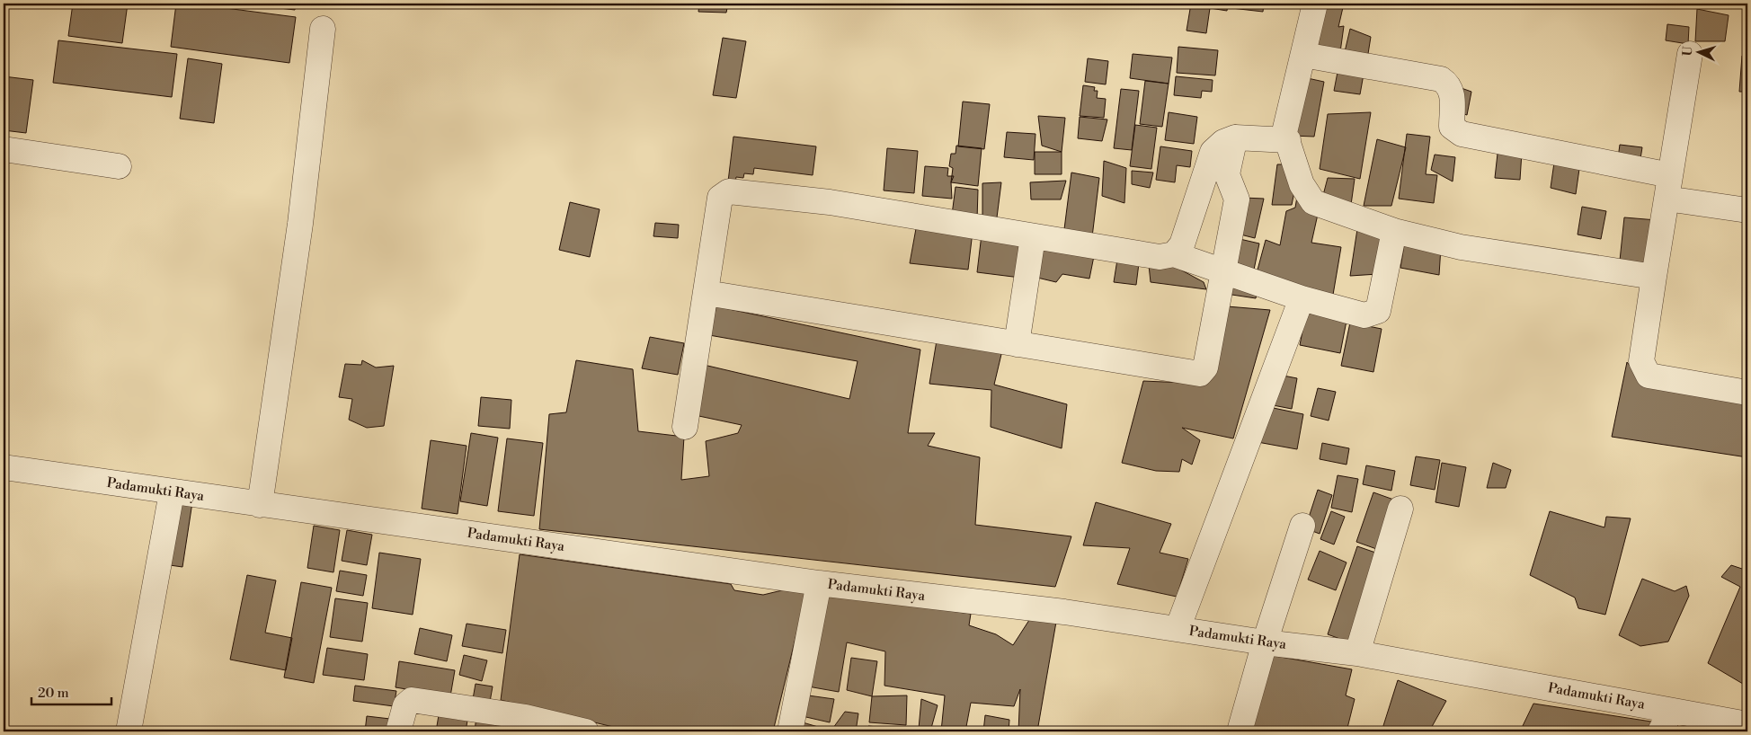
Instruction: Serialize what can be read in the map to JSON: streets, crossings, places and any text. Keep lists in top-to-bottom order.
{
  "streets": {
    "street": ["Padamukti Raya"]
  },
  "scale_bar": "20 m",
  "north": "left"
}
